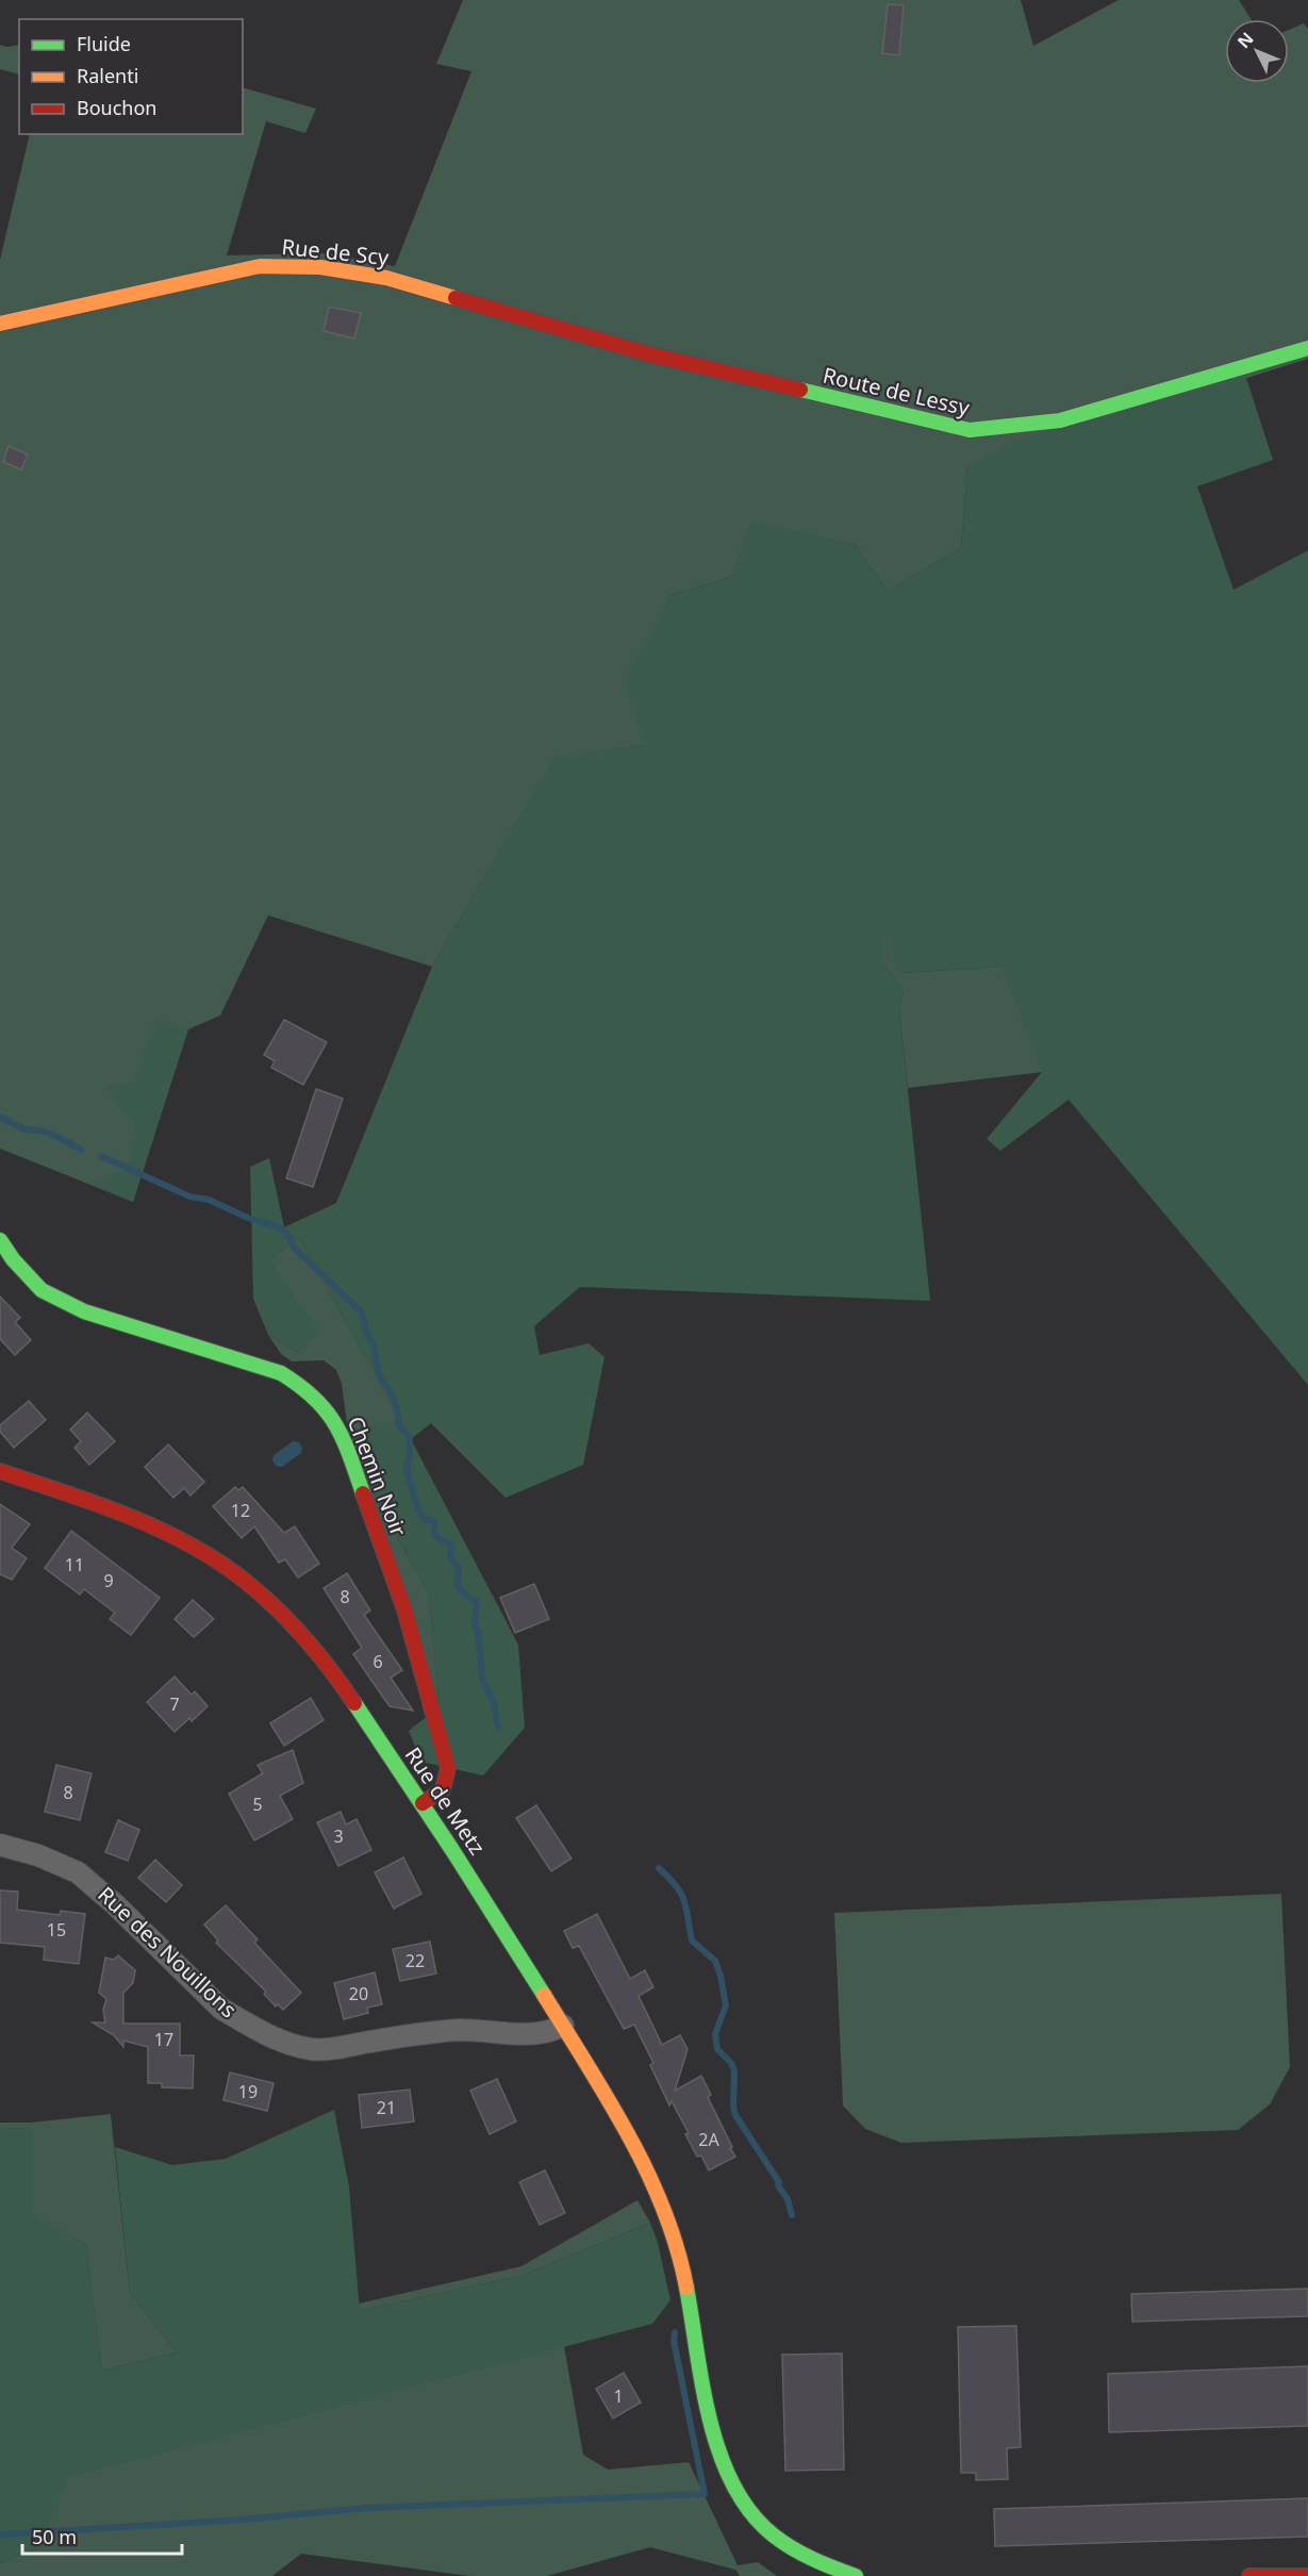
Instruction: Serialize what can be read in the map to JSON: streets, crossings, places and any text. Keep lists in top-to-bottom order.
{
  "streets": {
    "street": [
      "Rue de Scy",
      "Route de Lessy",
      "Chemin Noir",
      "Rue de Metz",
      "Rue des Nouillons"
    ]
  },
  "crossings": [
    ["Rue de Scy", "Route de Lessy"],
    ["Chemin Noir", "Rue de Metz"],
    ["Rue de Metz", "Rue des Nouillons"]
  ],
  "house_numbers": [
    "12",
    "11",
    "9",
    "8",
    "6",
    "7",
    "8",
    "5",
    "3",
    "15",
    "22",
    "20",
    "17",
    "19",
    "21",
    "2A",
    "1"
  ],
  "legend": ["Fluide", "Ralenti", "Bouchon"],
  "scale_bar": "50 m",
  "north": "top left"
}
